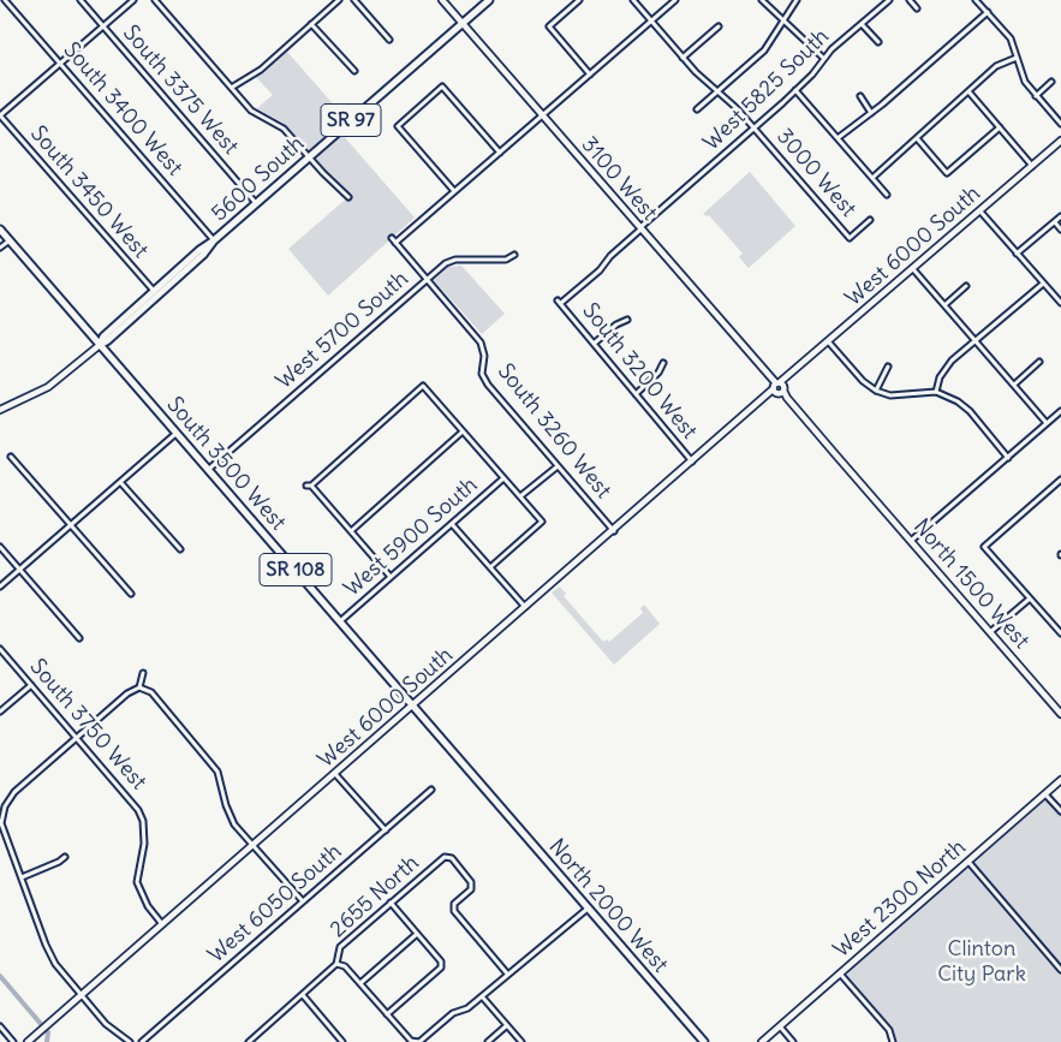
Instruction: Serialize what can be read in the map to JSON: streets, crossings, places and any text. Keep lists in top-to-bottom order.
{
  "streets": {
    "main road": [
      "SR 97",
      "5600 South",
      "South 3500 West",
      "SR 108",
      "North 2000 West"
    ],
    "street": [
      "South 3375 West",
      "West 5825 South",
      "South 3400 West",
      "3000 West",
      "3100 West",
      "South 3450 West",
      "West 6000 South",
      "West 5700 South",
      "South 3200 West",
      "South 3260 West",
      "West 5900 South",
      "North 1500 West",
      "South 3750 West",
      "2655 North",
      "West 2300 North",
      "West 6050 South"
    ]
  },
  "crossings": [
    ["South 3375 West", "5600 South"],
    ["West 5825 South", "3000 West"],
    ["West 5825 South", "3100 West"],
    ["West 5825 South", "South 3200 West"],
    ["South 3400 West", "5600 South"],
    ["SR 97", "5600 South"],
    ["SR 97", "South 3500 West"],
    ["3000 West", "West 5700 South"],
    ["5600 South", "3100 West"],
    ["5600 South", "South 3450 West"],
    ["5600 South", "South 3500 West"],
    ["3100 West", "West 6000 South"],
    ["3100 West", "West 5700 South"],
    ["3100 West", "North 1500 West"],
    ["West 6000 South", "South 3200 West"],
    ["West 6000 South", "South 3260 West"],
    ["West 6000 South", "South 3500 West"],
    ["West 6000 South", "North 1500 West"],
    ["West 6000 South", "South 3750 West"],
    ["West 5700 South", "South 3260 West"],
    ["West 5700 South", "South 3500 West"],
    ["South 3500 West", "West 5900 South"],
    ["South 3500 West", "SR 108"],
    ["South 3500 West", "North 2000 West"]
  ],
  "parks": ["Clinton City Park"]
}
